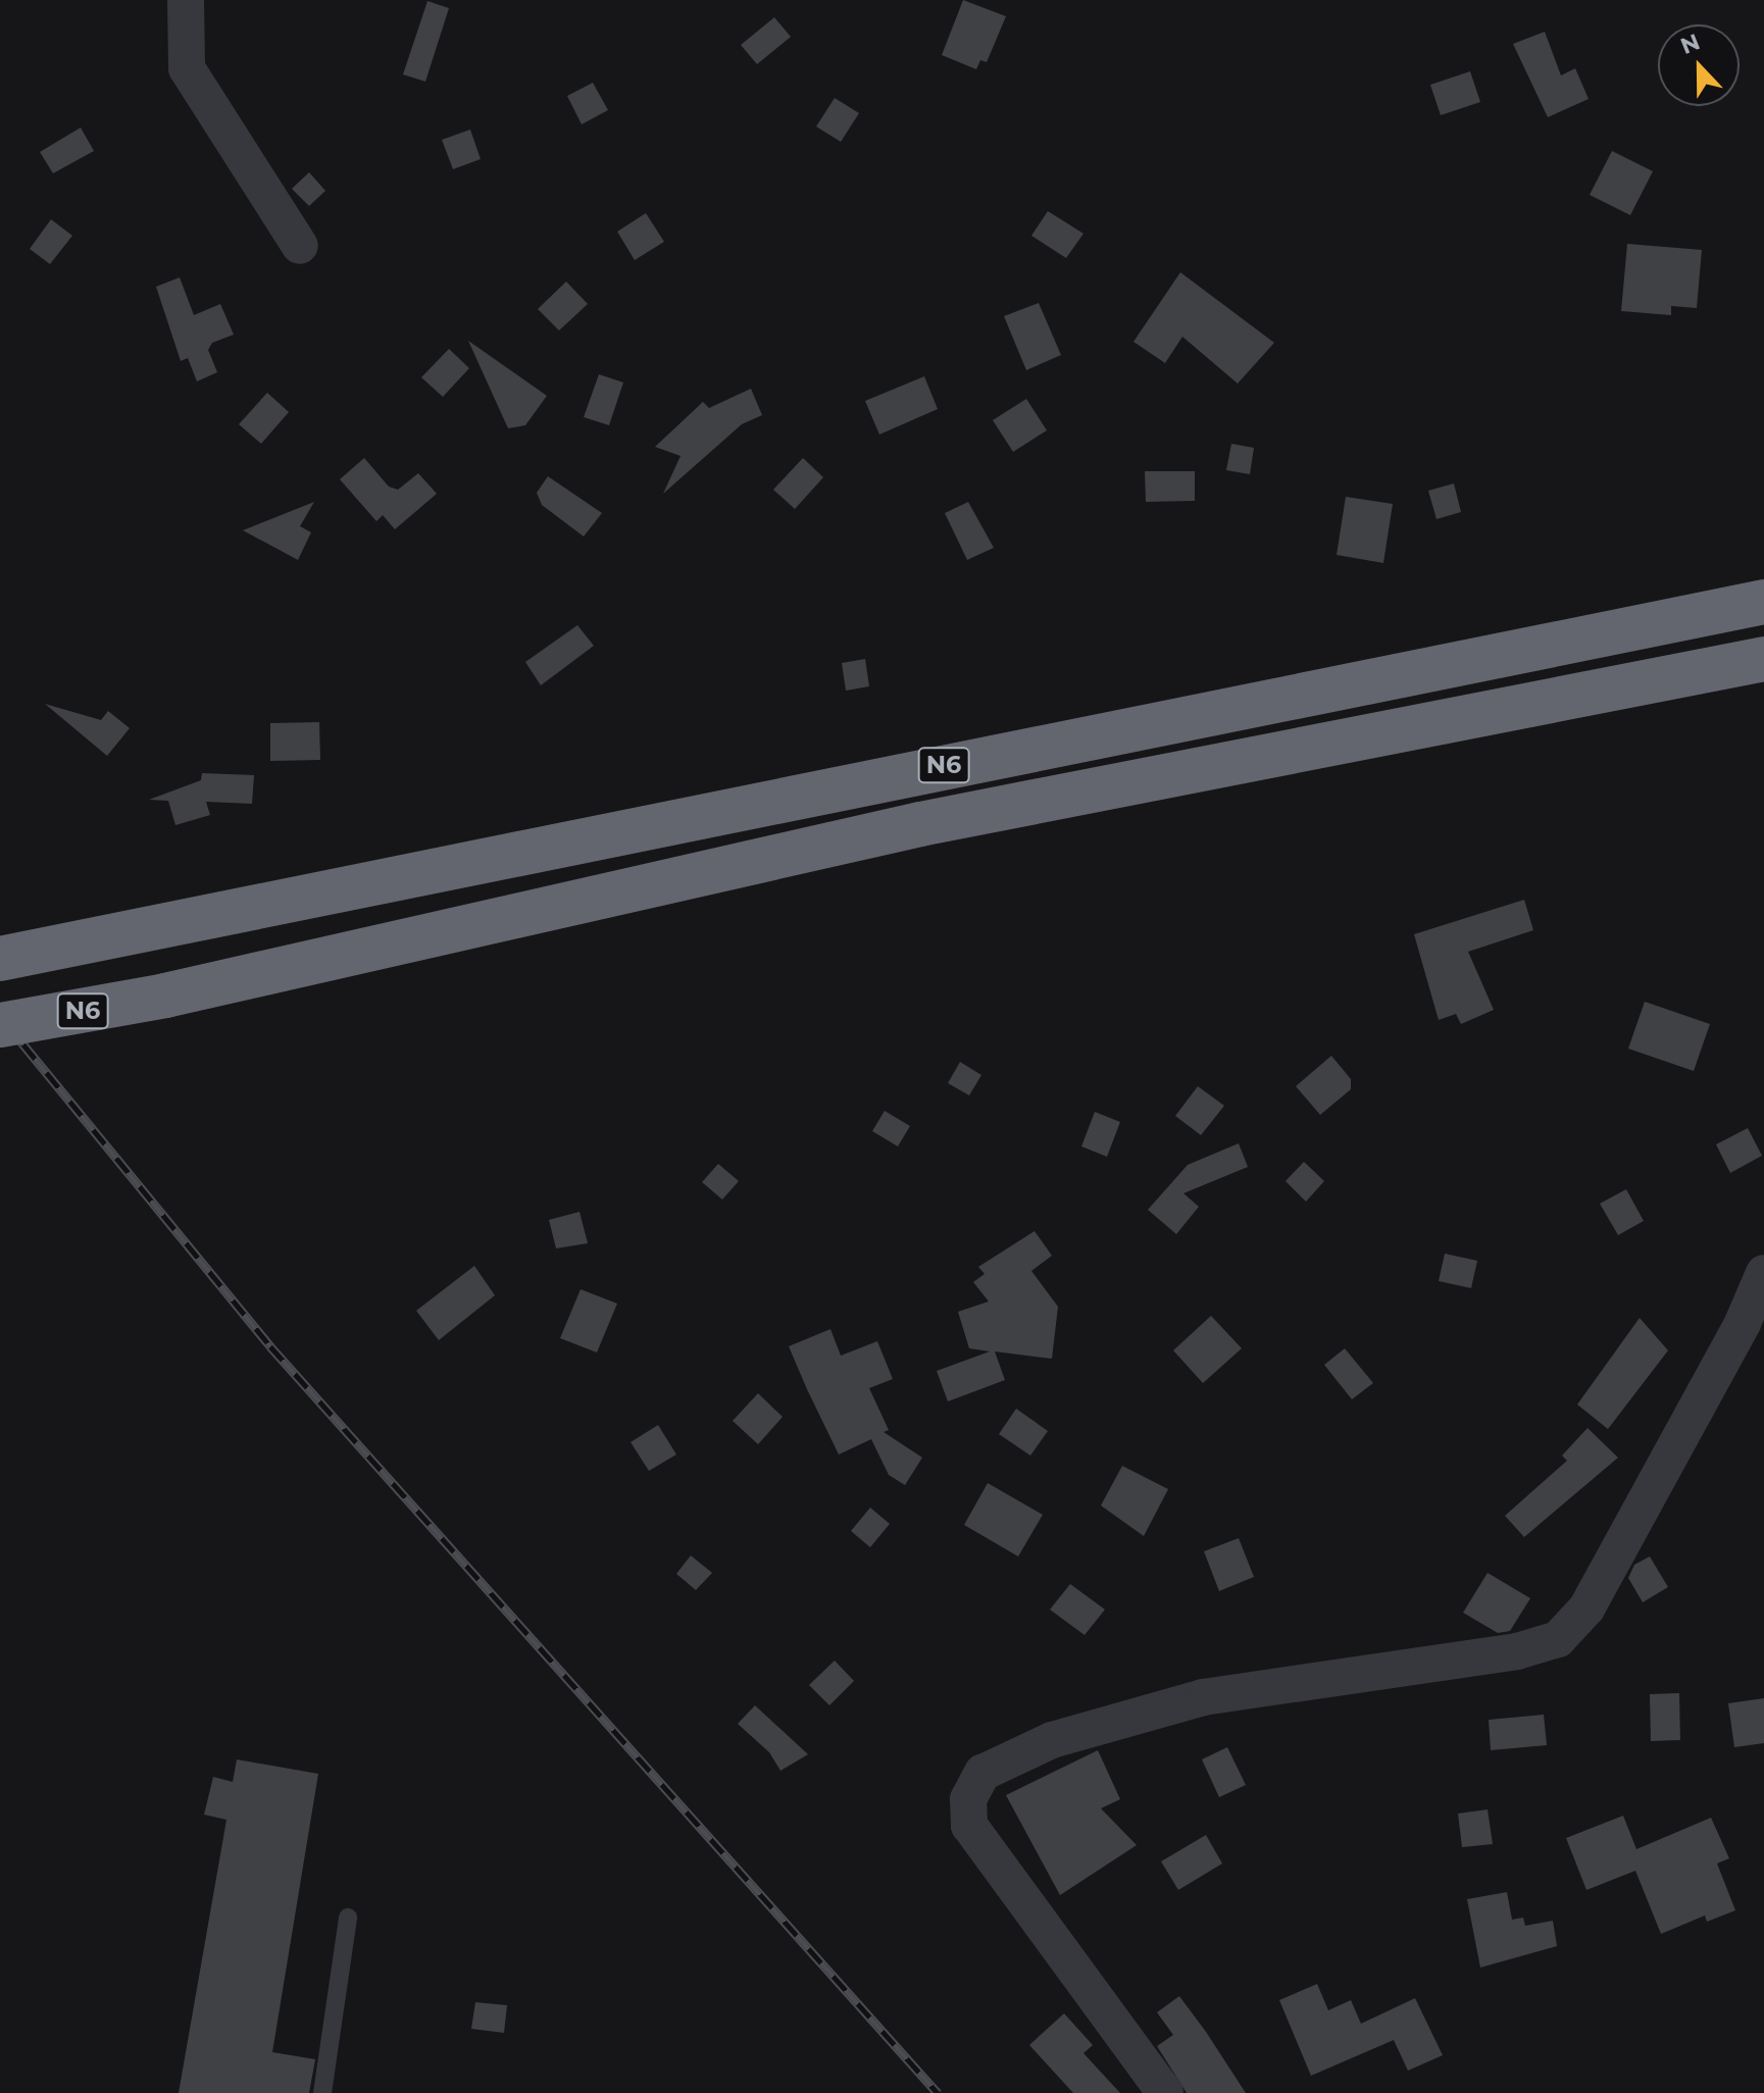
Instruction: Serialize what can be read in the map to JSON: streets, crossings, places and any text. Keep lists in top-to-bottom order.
{
  "streets": {
    "highway": ["N6"]
  },
  "north": "top"
}
